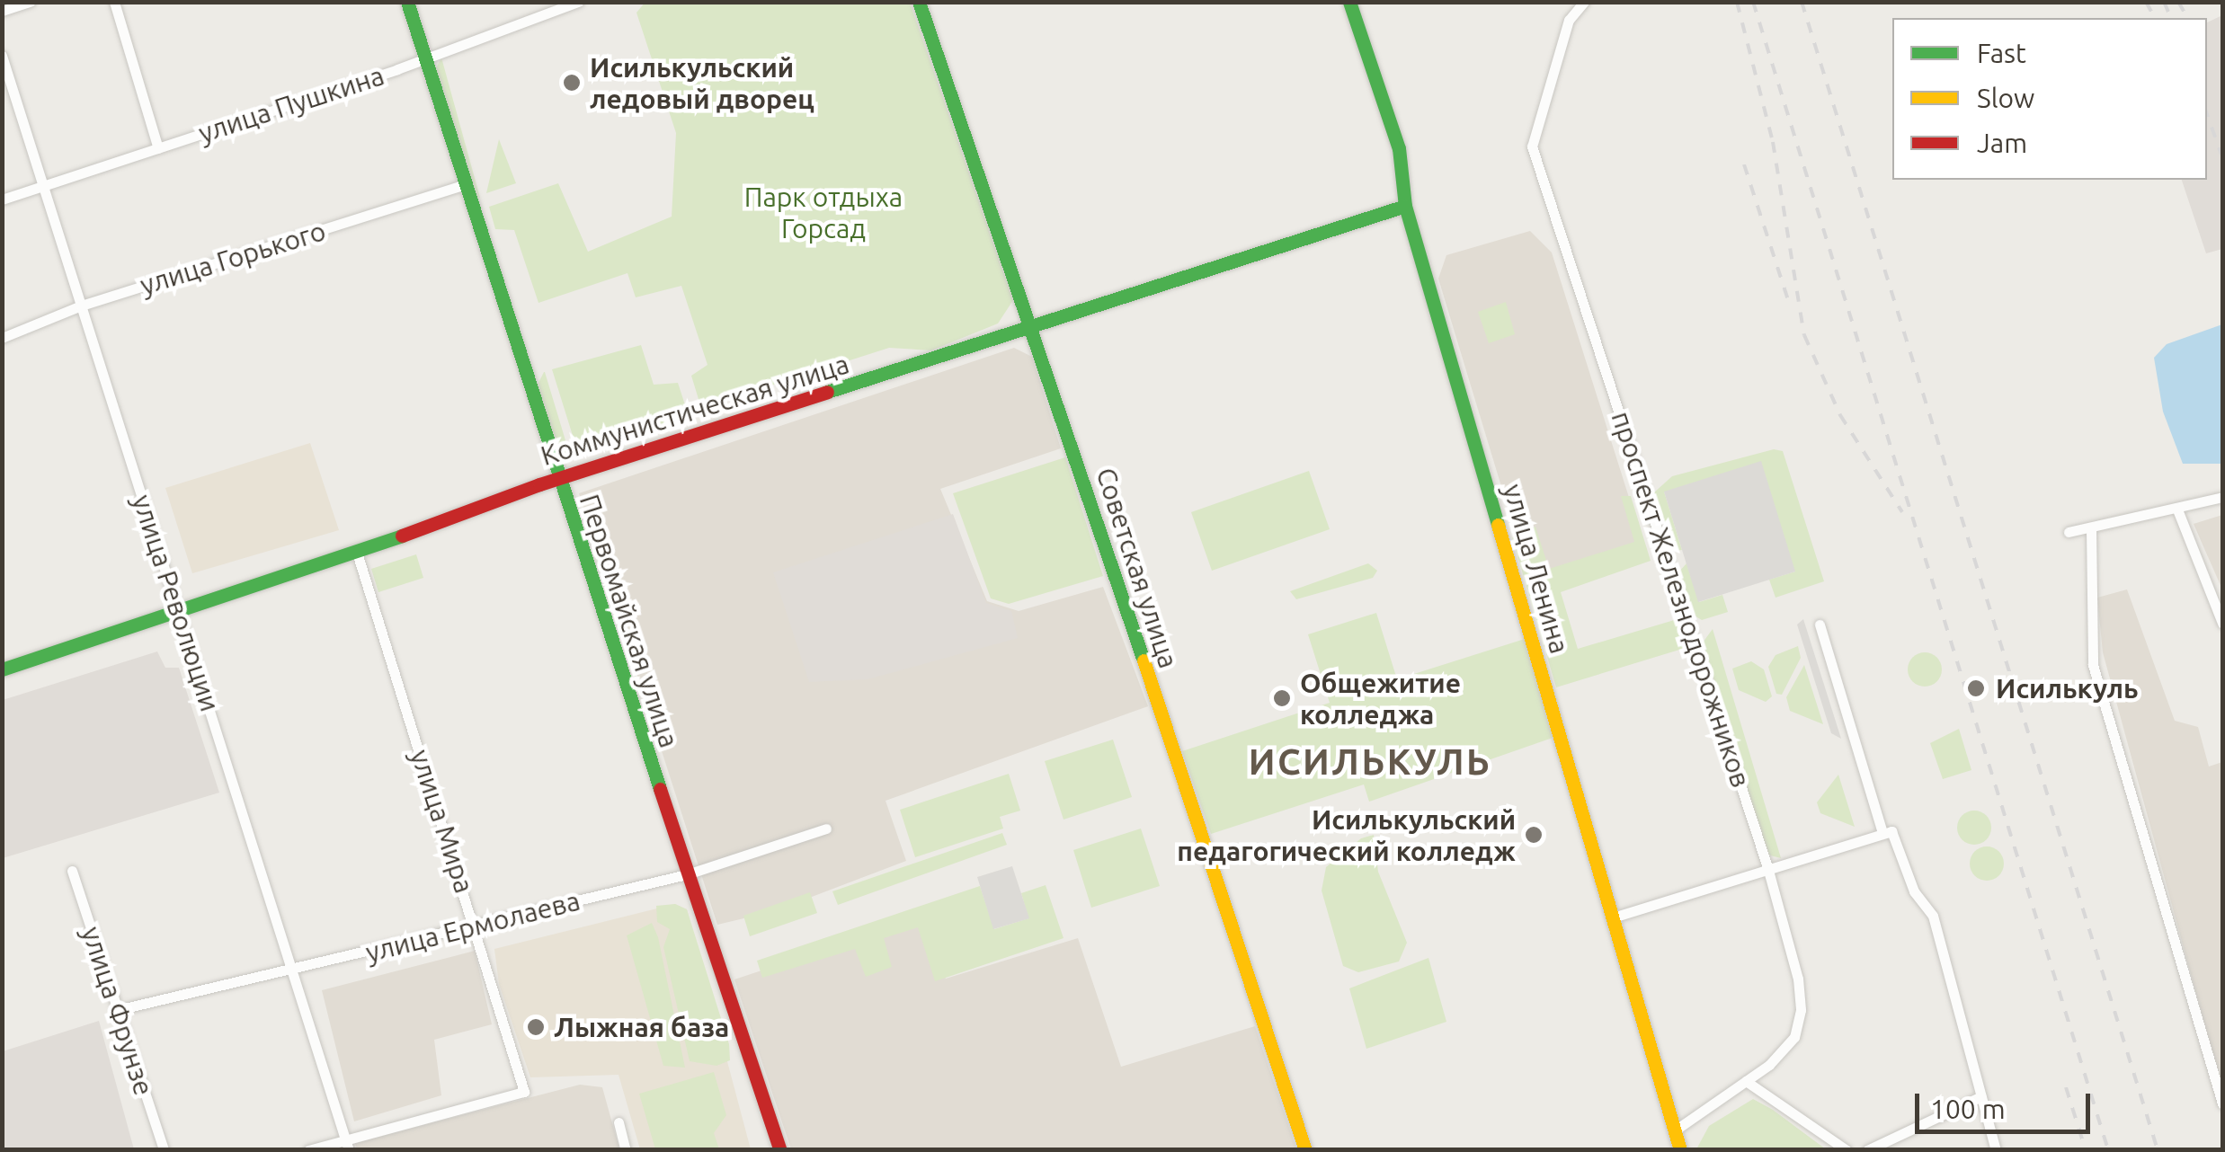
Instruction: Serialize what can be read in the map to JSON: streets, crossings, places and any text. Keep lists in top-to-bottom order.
{
  "streets": {
    "street": [
      "улица Пушкина",
      "улица Горького",
      "Коммунистическая улица",
      "Советская улица",
      "улица Ленина",
      "проспект Железнодорожников",
      "улица Революции",
      "Первомайская улица",
      "улица Мира",
      "улица Ермолаева",
      "улица Фрунзе"
    ]
  },
  "crossings": [
    ["улица Пушкина", "улица Революции"],
    ["улица Пушкина", "Первомайская улица"],
    ["улица Горького", "улица Революции"],
    ["улица Горького", "Первомайская улица"],
    ["Коммунистическая улица", "Советская улица"],
    ["Коммунистическая улица", "улица Ленина"],
    ["Коммунистическая улица", "улица Революции"],
    ["Коммунистическая улица", "Первомайская улица"],
    ["Коммунистическая улица", "улица Мира"],
    ["улица Ленина", "проспект Железнодорожников"],
    ["улица Революции", "улица Мира"],
    ["улица Революции", "улица Ермолаева"],
    ["Первомайская улица", "улица Ермолаева"],
    ["улица Мира", "улица Ермолаева"],
    ["улица Ермолаева", "улица Фрунзе"]
  ],
  "districts": ["ИСИЛЬКУЛЬ"],
  "parks": ["Парк отдыха Горсад"],
  "places": [
    "Исилькульский ледовый дворец",
    "Исилькуль",
    "Общежитие колледжа",
    "Исилькульский педагогический колледж",
    "Лыжная база"
  ],
  "legend": ["Fast", "Slow", "Jam"],
  "scale_bar": "100 m"
}
